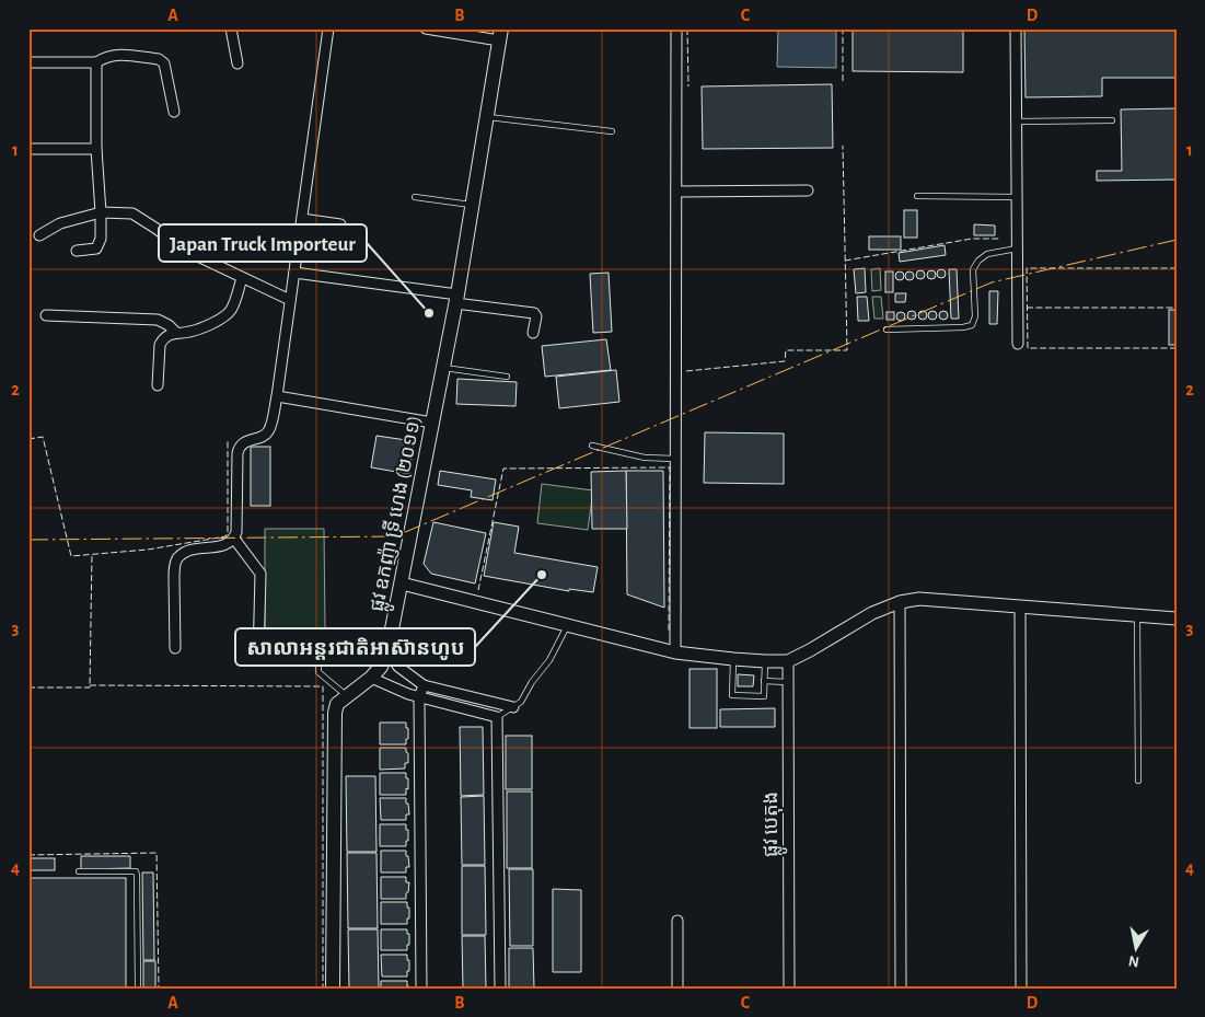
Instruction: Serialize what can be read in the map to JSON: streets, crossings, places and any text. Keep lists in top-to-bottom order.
{
  "streets": {
    "main road": ["ផ្លូវ ឧកញ៉ា ទ្រី ហេង (២០១១)"],
    "street": ["ផ្លូវ បេតុង"]
  },
  "places": ["Japan Truck Importeur", "សាលាអន្ដរជាតិអាស៊ានហូប"],
  "north": "bottom",
  "grid": {
    "columns": [
      "A",
      "B",
      "C",
      "D"
    ],
    "rows": [
      "1",
      "2",
      "3",
      "4"
    ]
  }
}
